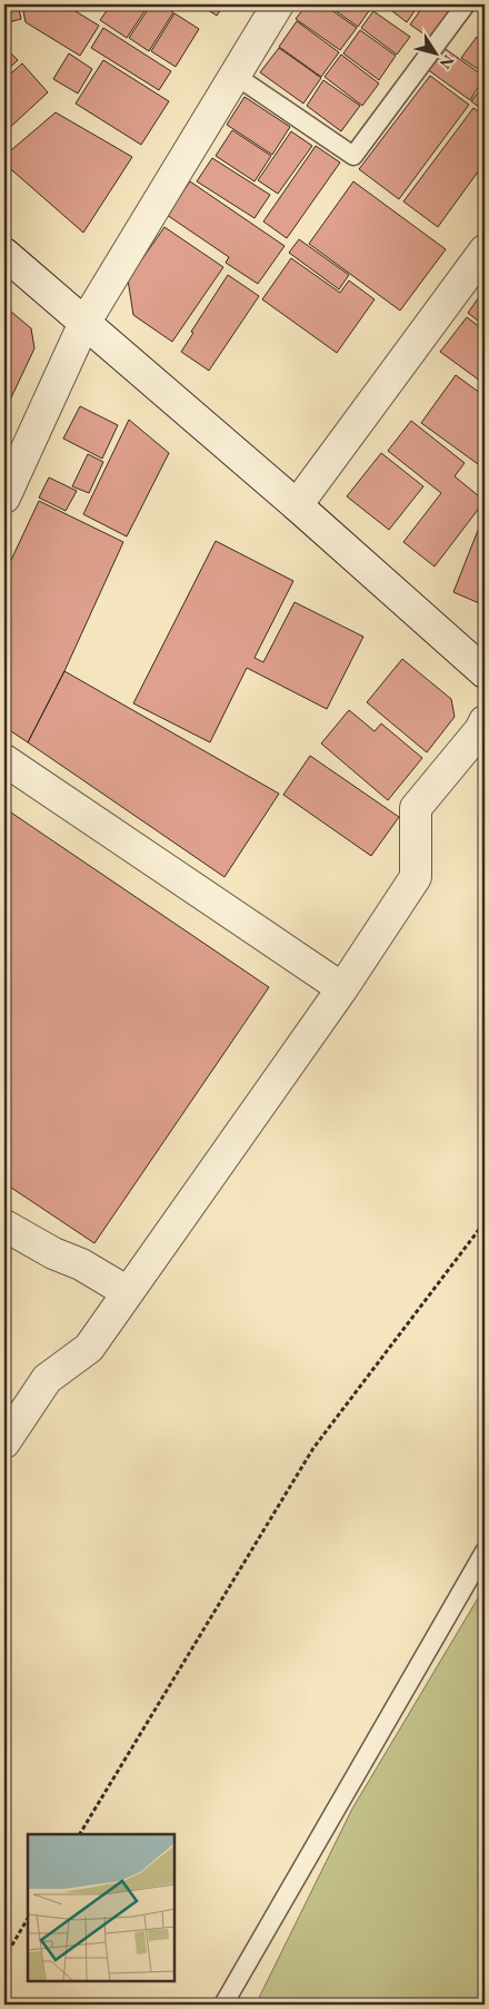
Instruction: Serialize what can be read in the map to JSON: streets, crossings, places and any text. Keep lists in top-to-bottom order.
{
  "north": "bottom right"
}
